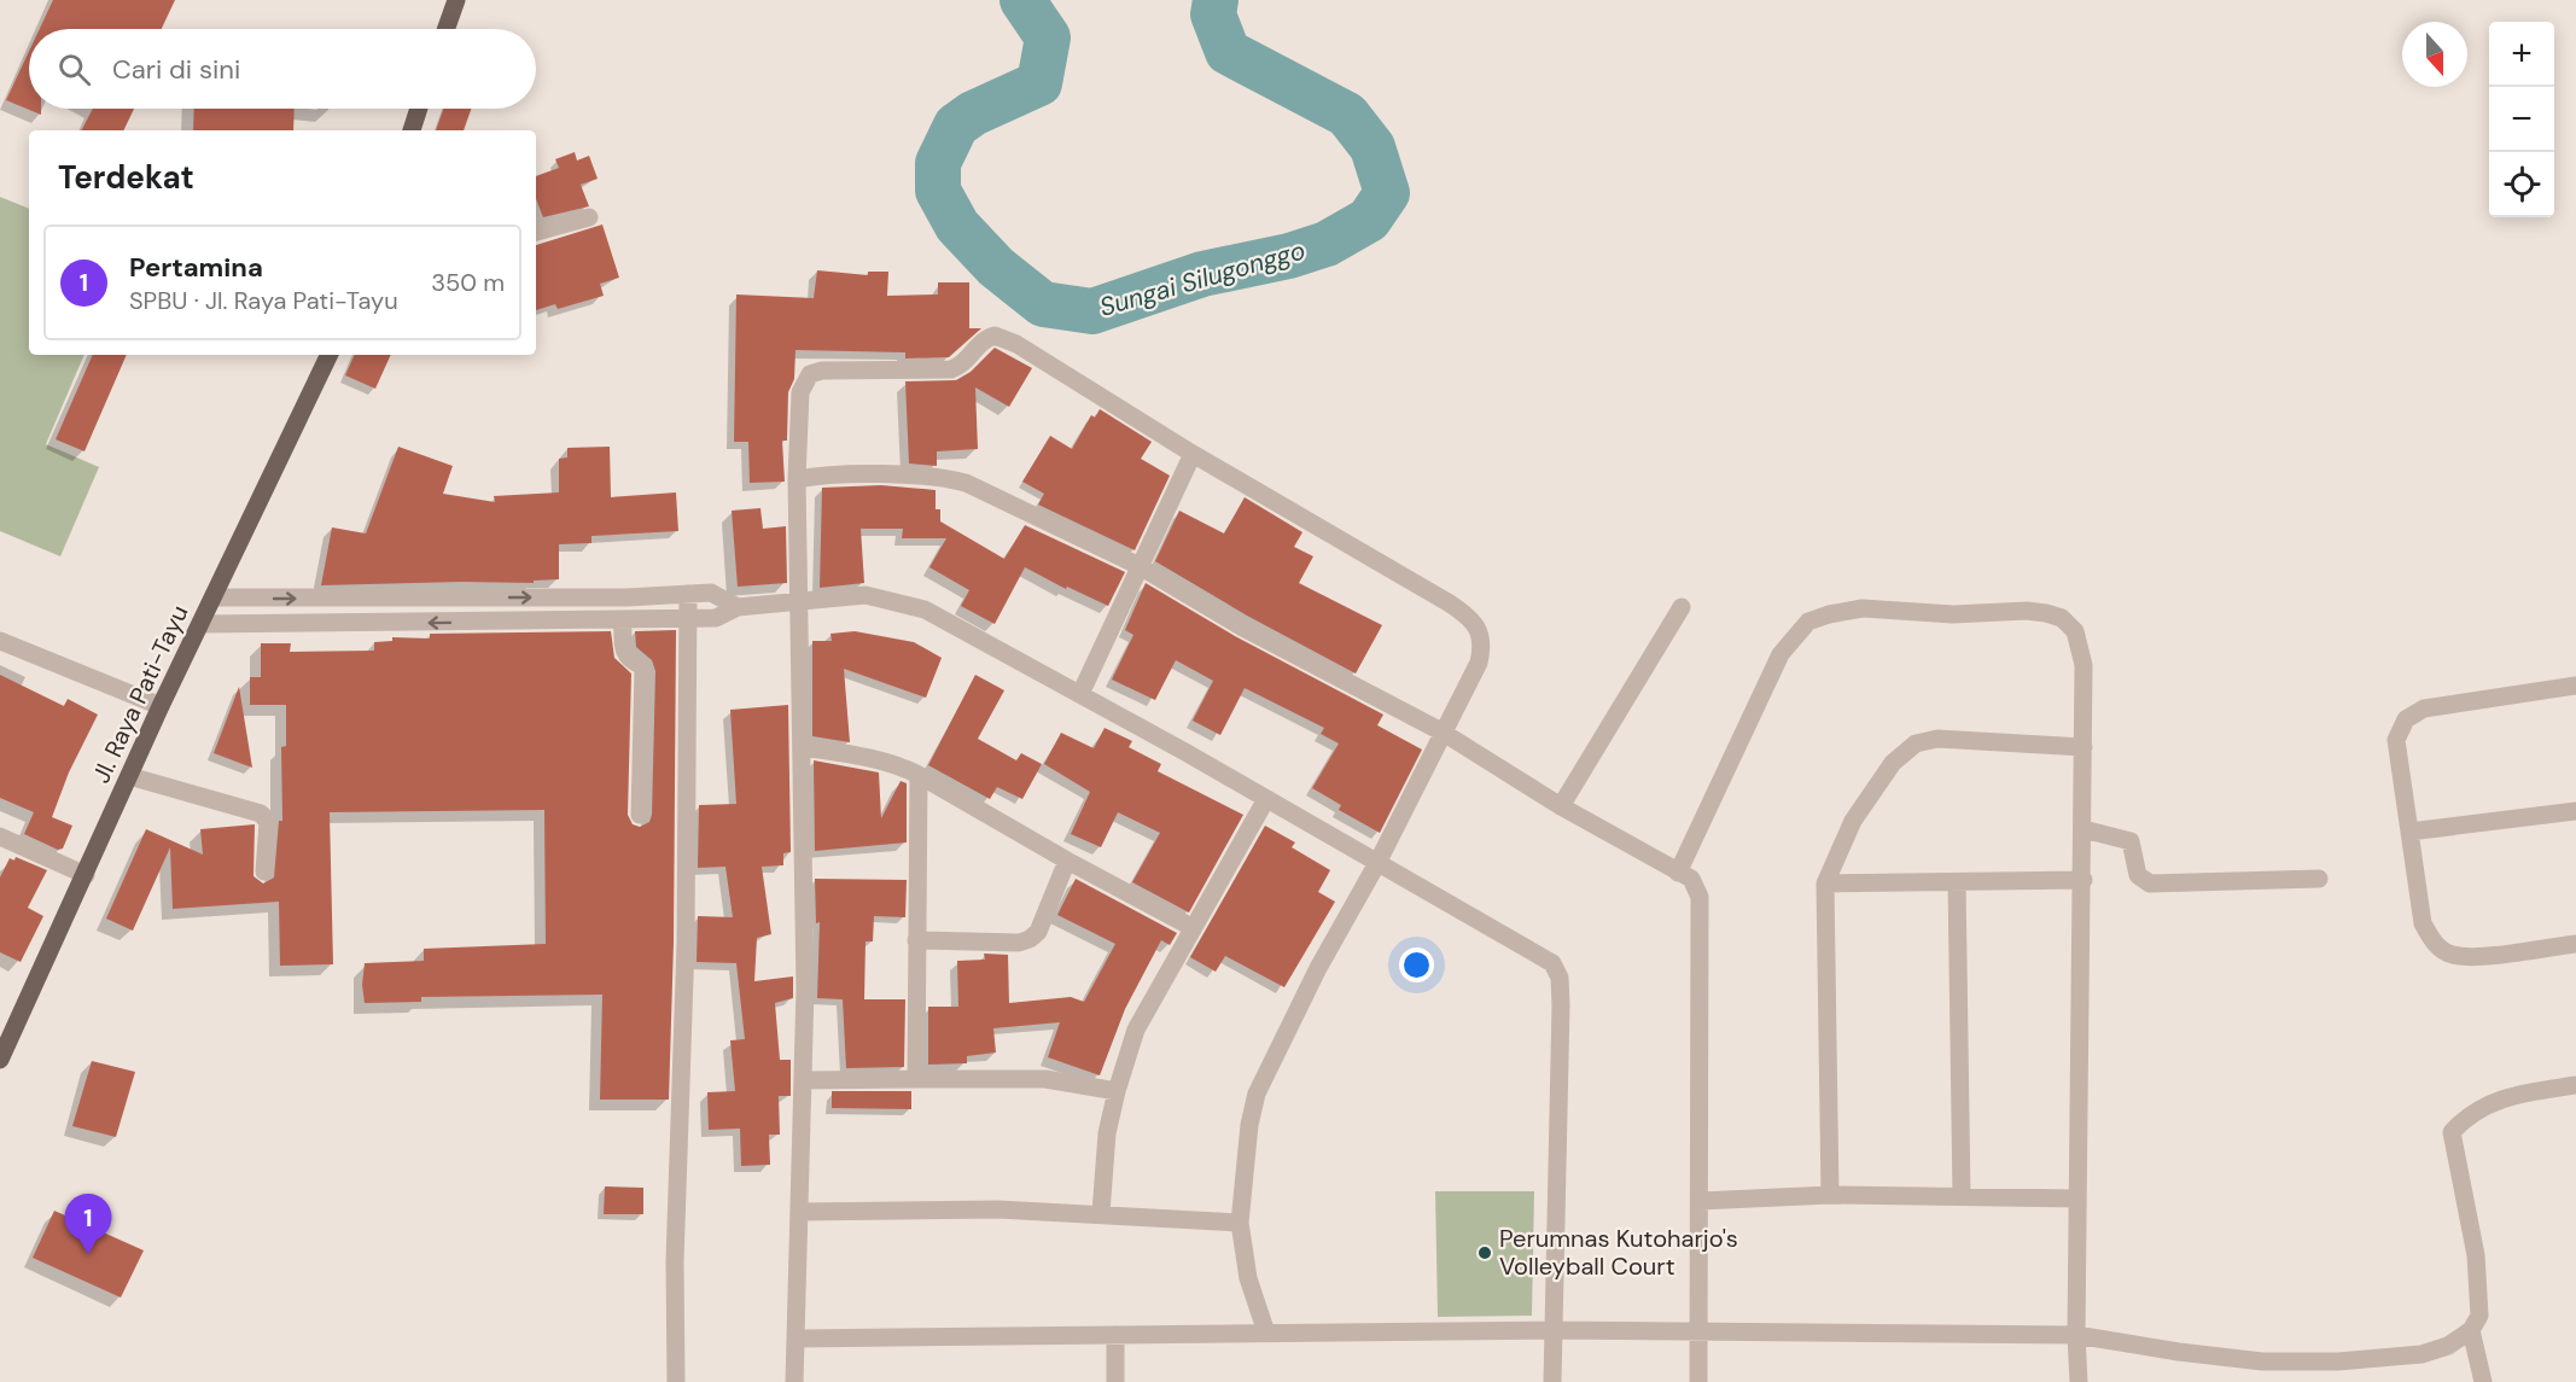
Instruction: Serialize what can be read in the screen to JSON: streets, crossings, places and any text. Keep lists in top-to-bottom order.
{
  "streets": {
    "main road": ["Jl. Raya Pati-Tayu"]
  },
  "water": ["Sungai Silugonggo"],
  "places": ["Perumnas Kutoharjo's Volleyball Court"],
  "north": "bottom",
  "page": {
    "map_buttons": ["+", "−"],
    "search": "Cari di sini",
    "heading": "Terdekat",
    "list": [
      {
        "mark": "1",
        "name": "Pertamina",
        "note": "SPBU · Jl. Raya Pati-Tayu",
        "value": "350 m"
      }
    ],
    "pins": "1"
  }
}
